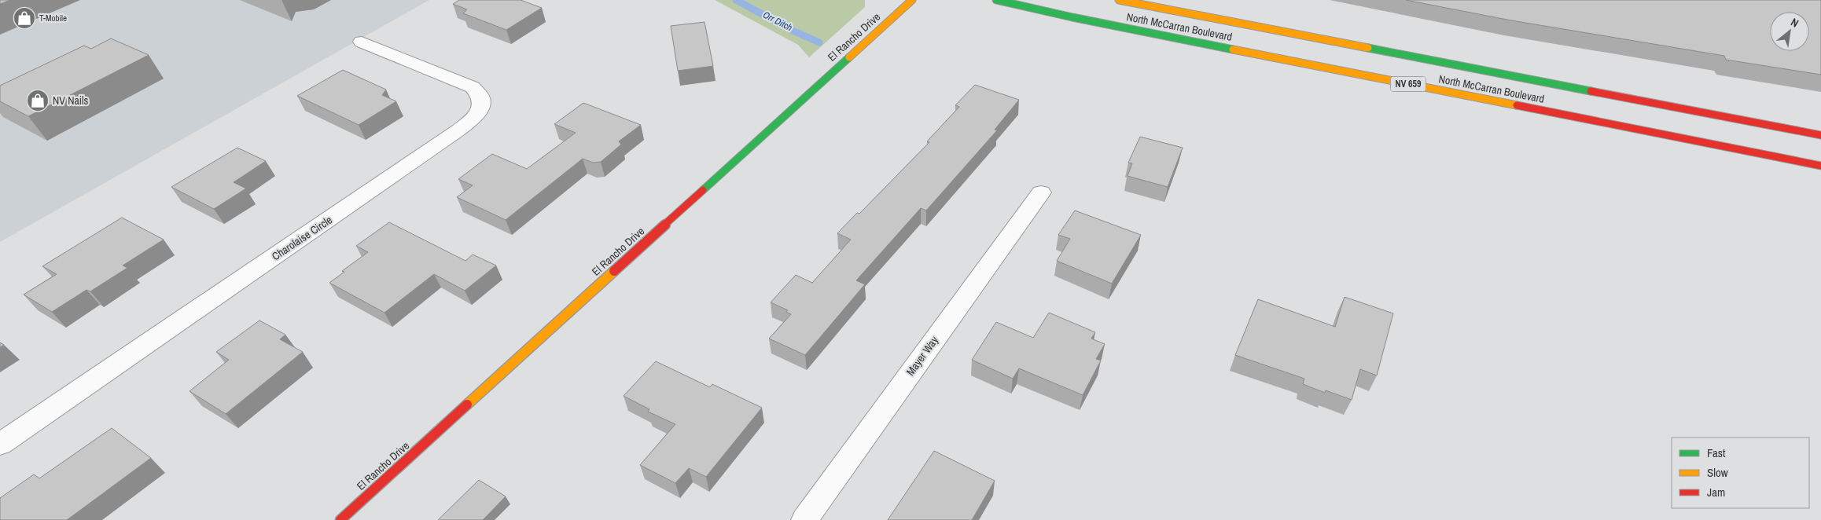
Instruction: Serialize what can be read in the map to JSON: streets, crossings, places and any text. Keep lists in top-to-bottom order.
{
  "streets": {
    "main road": ["North McCarran Boulevard", "El Rancho Drive", "NV 659"],
    "street": ["Charolaise Circle", "Mayer Way"]
  },
  "water": ["Orr Ditch"],
  "places": {
    "shop": ["T-Mobile", "NV Nails"]
  },
  "legend": ["Fast", "Slow", "Jam"],
  "north": "top right"
}
